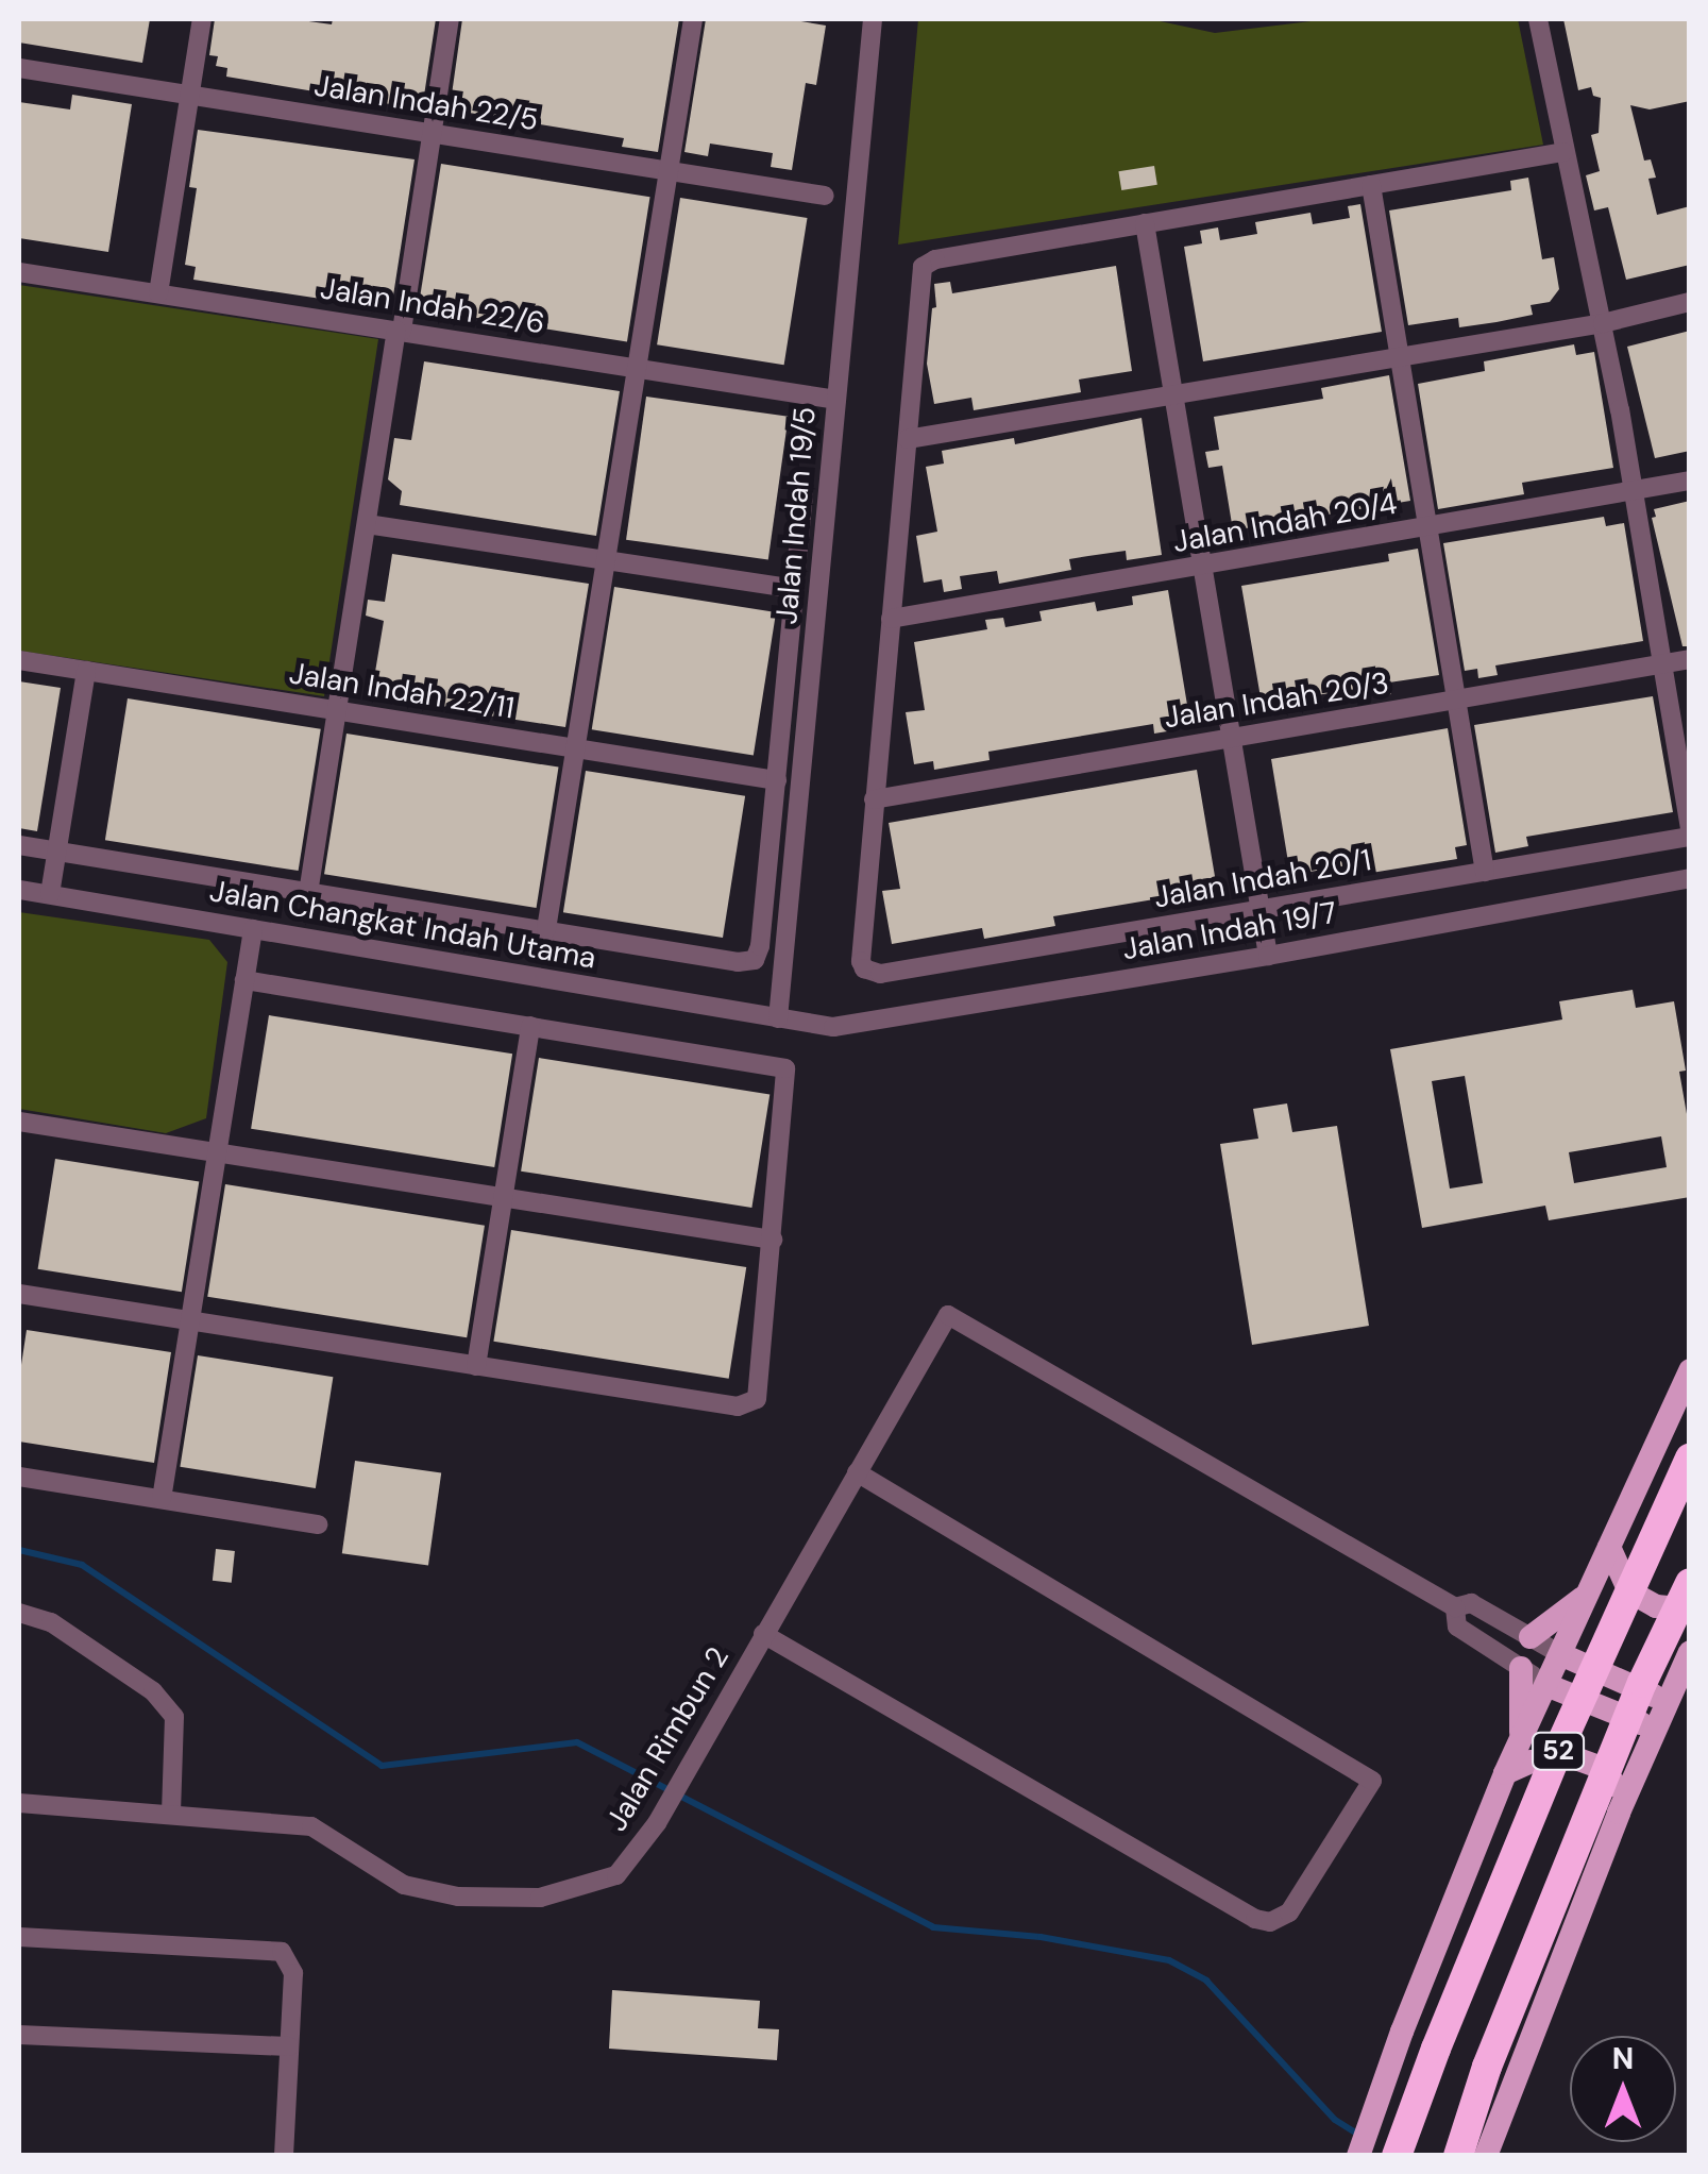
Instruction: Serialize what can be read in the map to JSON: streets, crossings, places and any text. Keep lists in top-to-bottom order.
{
  "streets": {
    "highway": ["52"],
    "street": [
      "Jalan Indah 22/5",
      "Jalan Indah 22/6",
      "Jalan Indah 19/5",
      "Jalan Indah 20/4",
      "Jalan Indah 22/11",
      "Jalan Indah 20/3",
      "Jalan Indah 20/1",
      "Jalan Changkat Indah Utama",
      "Jalan Indah 19/7",
      "Jalan Rimbun 2"
    ]
  },
  "crossings": [
    ["Jalan Indah 22/6", "Jalan Indah 19/5"],
    ["Jalan Indah 19/5", "Jalan Changkat Indah Utama"],
    ["Jalan Indah 19/5", "Jalan Indah 19/7"],
    ["Jalan Indah 20/3", "Jalan Indah 20/1"],
    ["Jalan Changkat Indah Utama", "Jalan Indah 19/7"]
  ],
  "north": "top"
}
